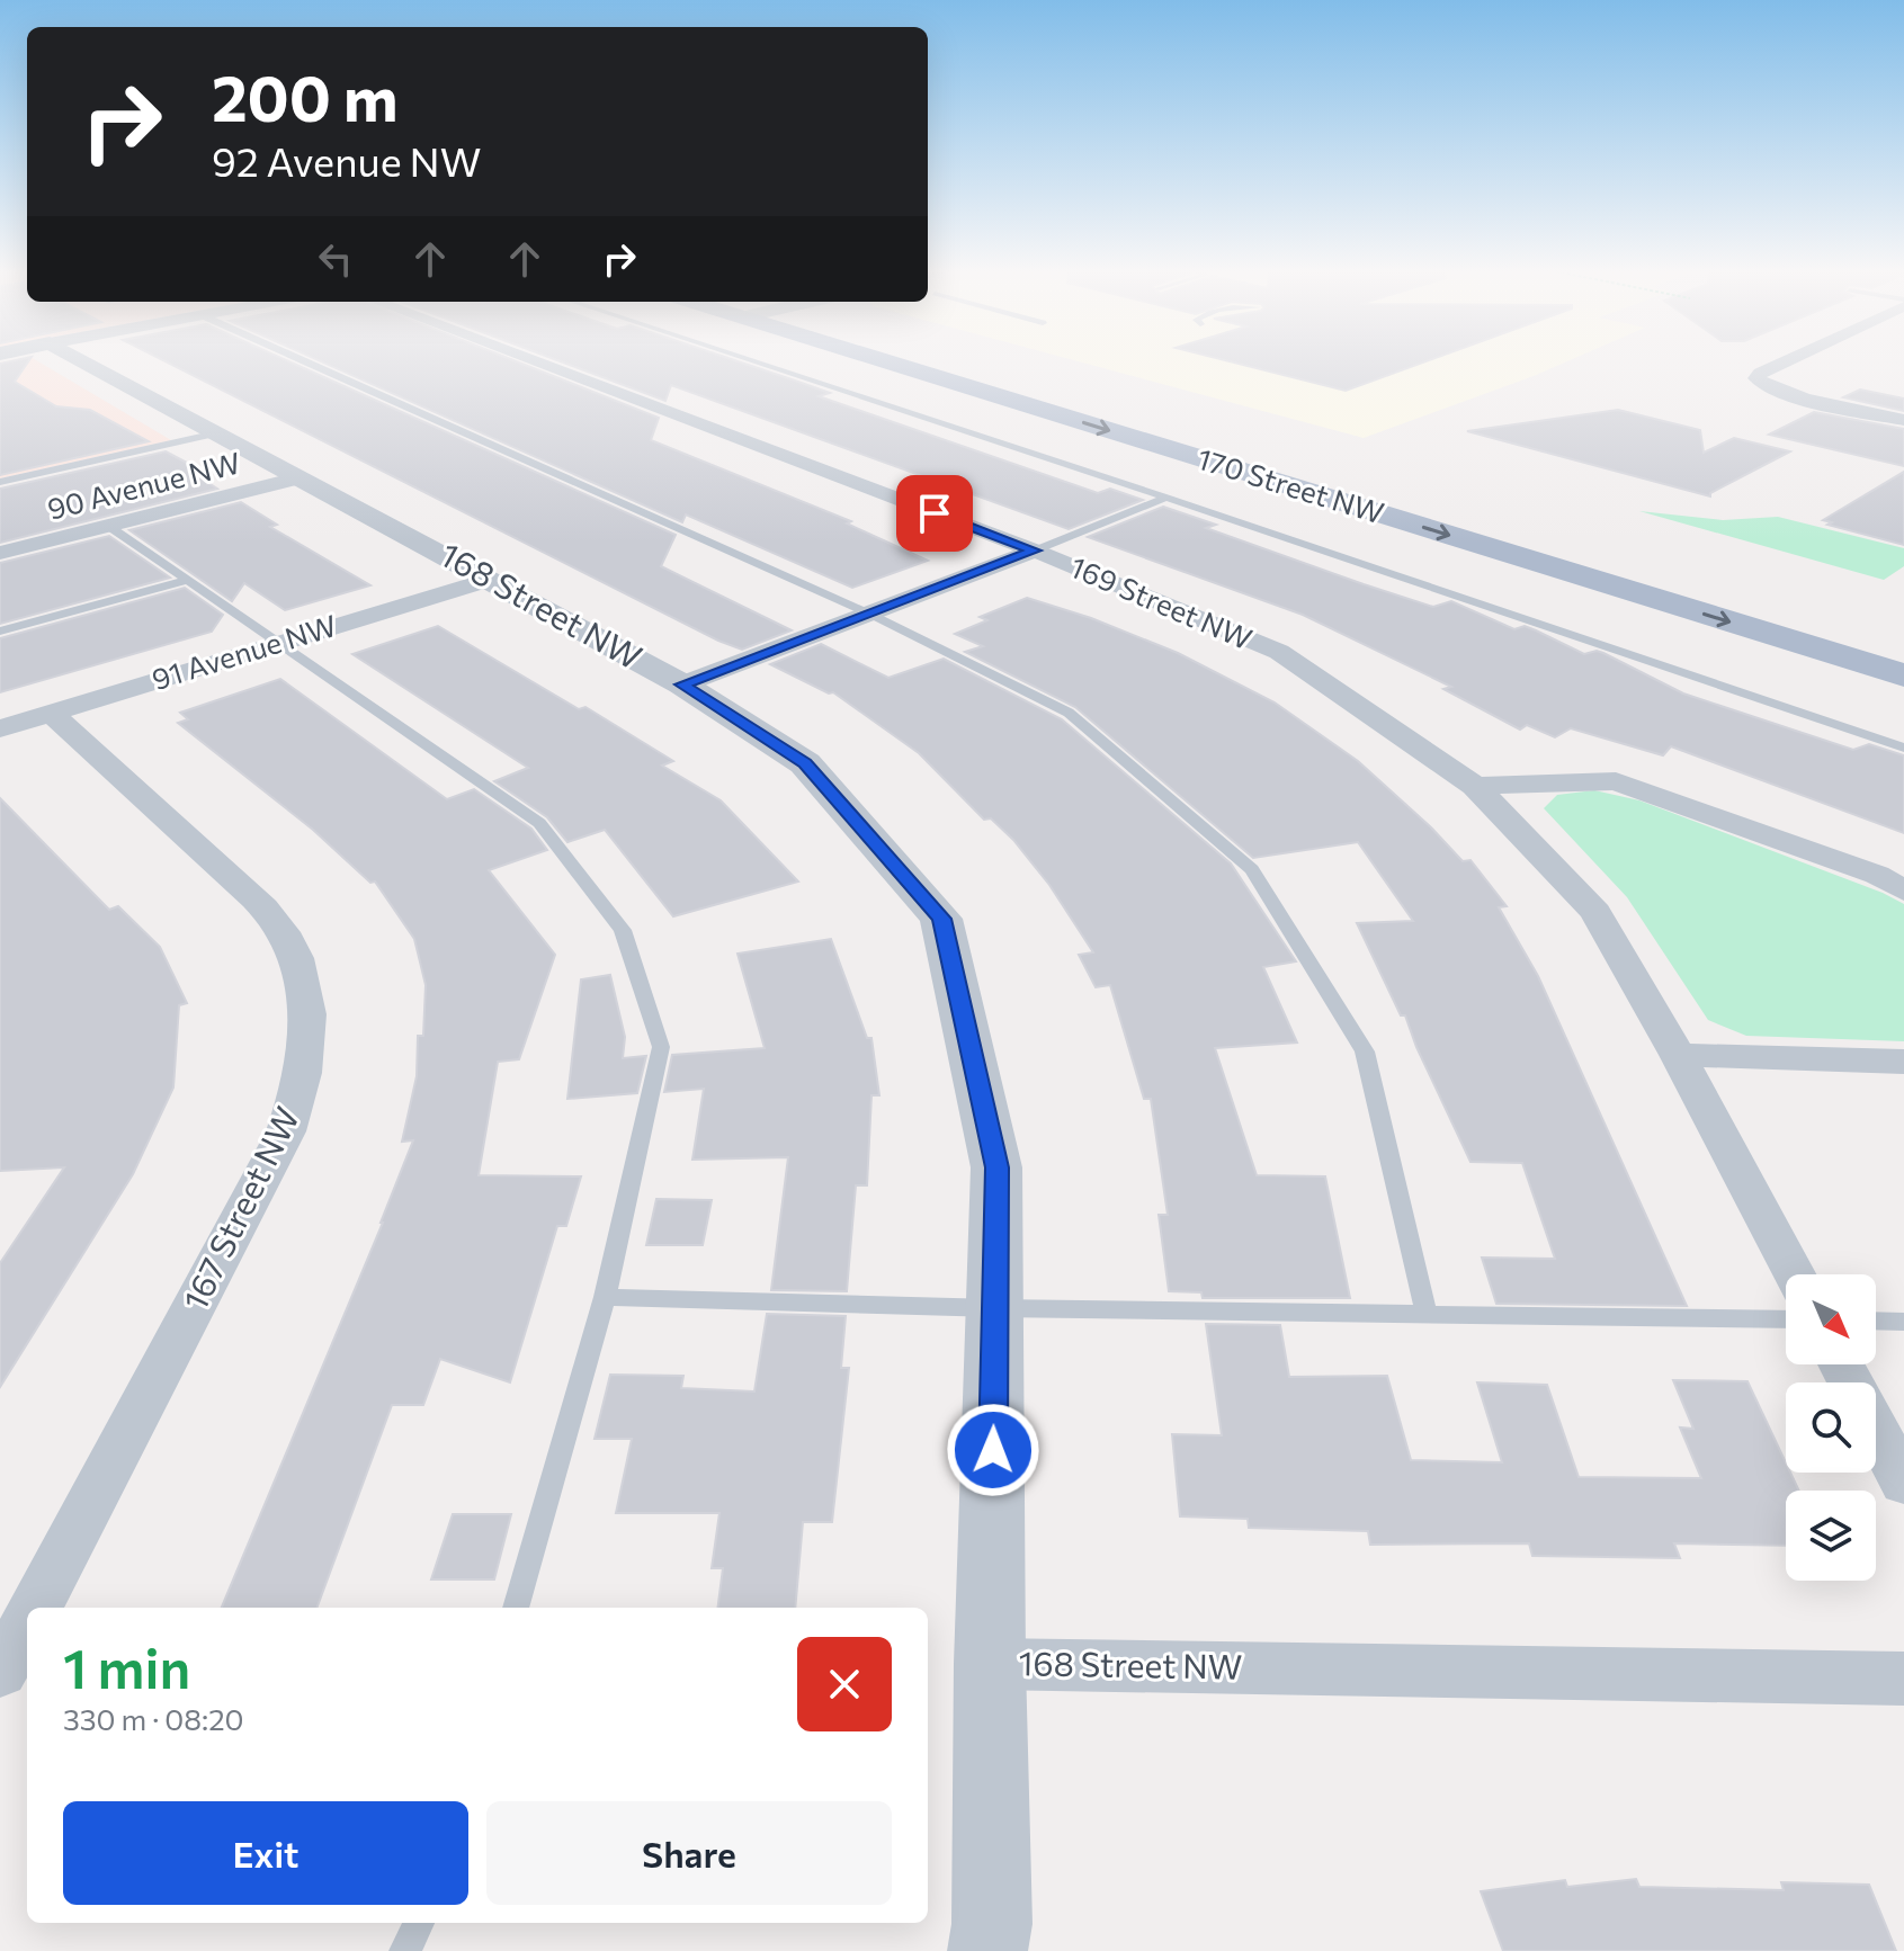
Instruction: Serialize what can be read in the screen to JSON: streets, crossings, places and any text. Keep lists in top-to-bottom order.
{
  "streets": {
    "main road": ["170 Street NW"],
    "street": [
      "90 Avenue NW",
      "169 Street NW",
      "168 Street NW",
      "91 Avenue NW",
      "167 Street NW"
    ]
  },
  "crossings": [
    ["90 Avenue NW", "168 Street NW"],
    ["168 Street NW", "91 Avenue NW"],
    ["91 Avenue NW", "167 Street NW"]
  ],
  "north": "bottom right",
  "page": {
    "turn": ["200 m", "92 Avenue NW"],
    "heading": ["1 min", "330 m · 08:20"],
    "buttons": ["Exit", "Share"]
  }
}
